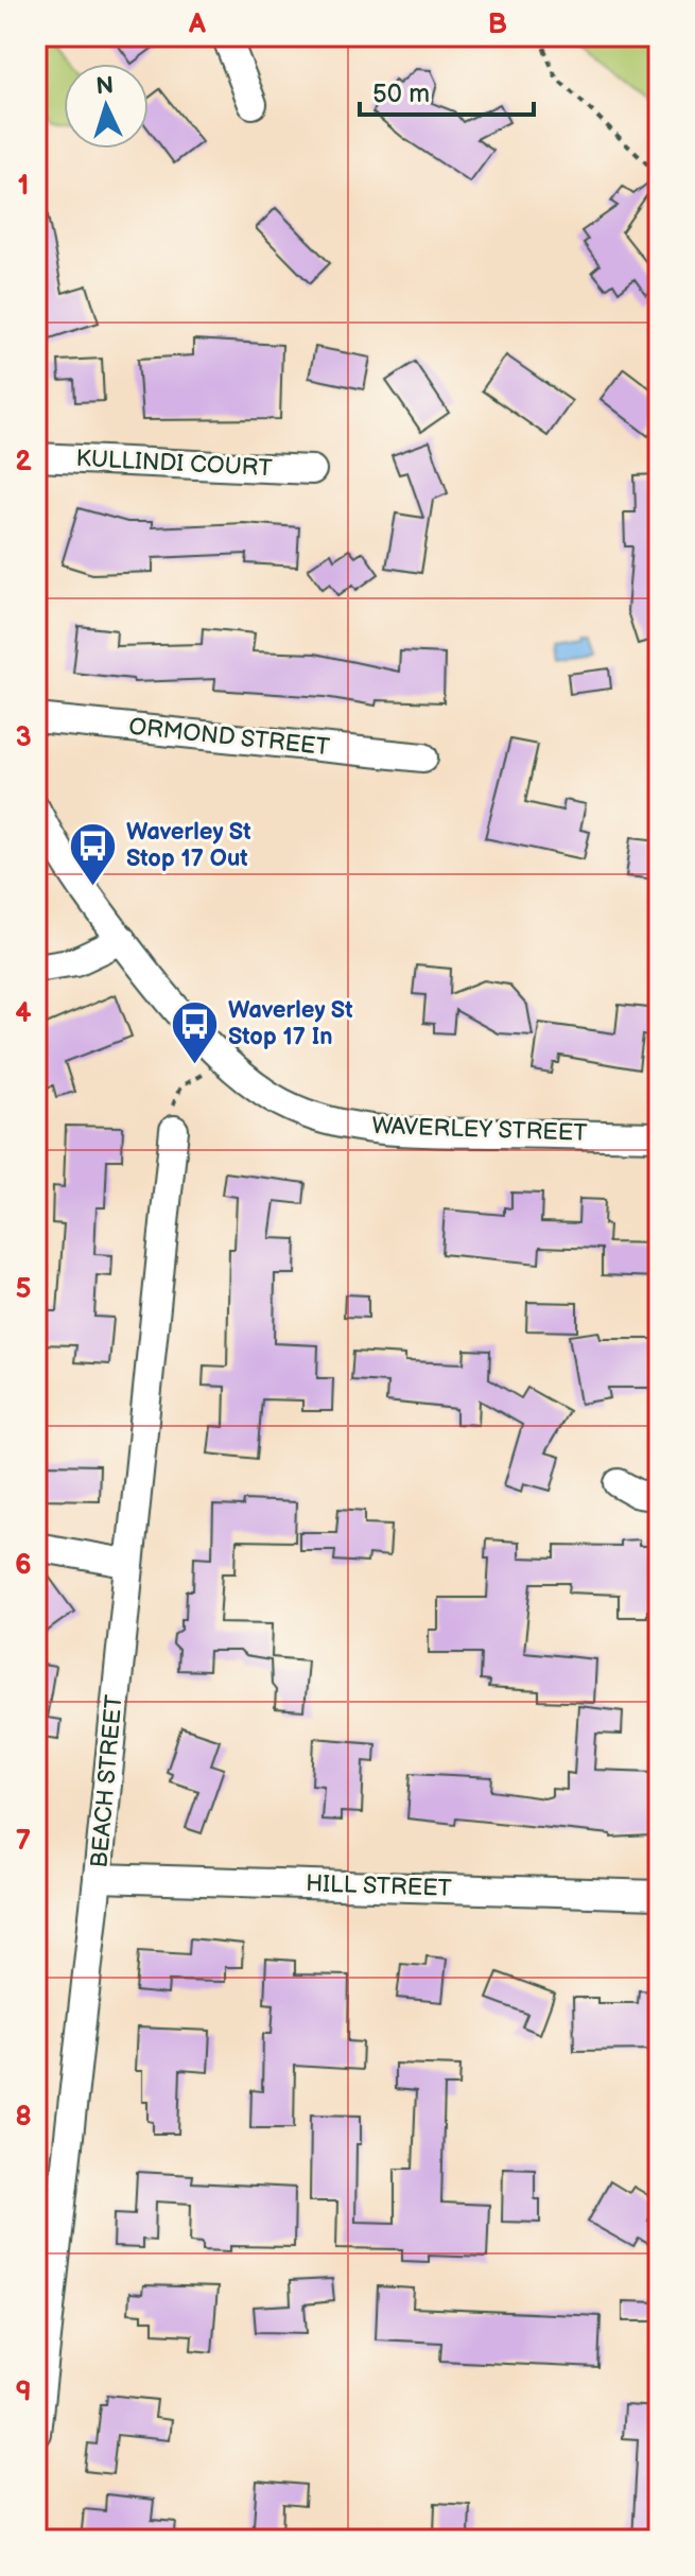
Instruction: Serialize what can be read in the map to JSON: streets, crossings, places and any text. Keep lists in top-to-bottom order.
{
  "streets": {
    "street": [
      "KULLINDI COURT",
      "ORMOND STREET",
      "WAVERLEY STREET",
      "BEACH STREET",
      "HILL STREET"
    ]
  },
  "crossings": [
    ["BEACH STREET", "HILL STREET"]
  ],
  "places": {
    "bus stop": ["Waverley St Stop 17 Out", "Waverley St Stop 17 In"]
  },
  "scale_bar": "50 m",
  "north": "top",
  "grid": {
    "columns": ["A", "B"],
    "rows": [
      "1",
      "2",
      "3",
      "4",
      "5",
      "6",
      "7",
      "8",
      "9"
    ]
  }
}
